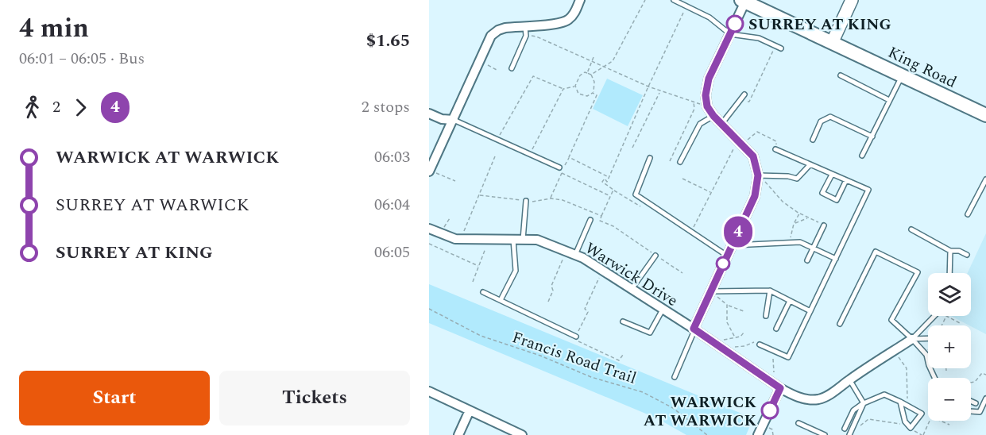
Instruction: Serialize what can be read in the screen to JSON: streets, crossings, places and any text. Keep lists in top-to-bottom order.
{
  "streets": {
    "main road": ["King Road"],
    "street": ["Warwick Drive"],
    "path": ["Francis Road Trail"]
  },
  "places": ["SURREY AT KING", "WARWICK AT WARWICK"],
  "lines": ["bus line 4"],
  "page": {
    "heading": ["4 min", "06:01 – 06:05 · Bus", "$1.65"],
    "on_map": "4",
    "legs": ["2", "4", "2 stops"],
    "list": [
      {
        "name": "WARWICK AT WARWICK",
        "value": "06:03"
      },
      {
        "name": "SURREY AT WARWICK",
        "value": "06:04"
      },
      {
        "name": "SURREY AT KING",
        "value": "06:05"
      }
    ],
    "map_buttons": ["+", "−"],
    "buttons": ["Start", "Tickets"]
  }
}
